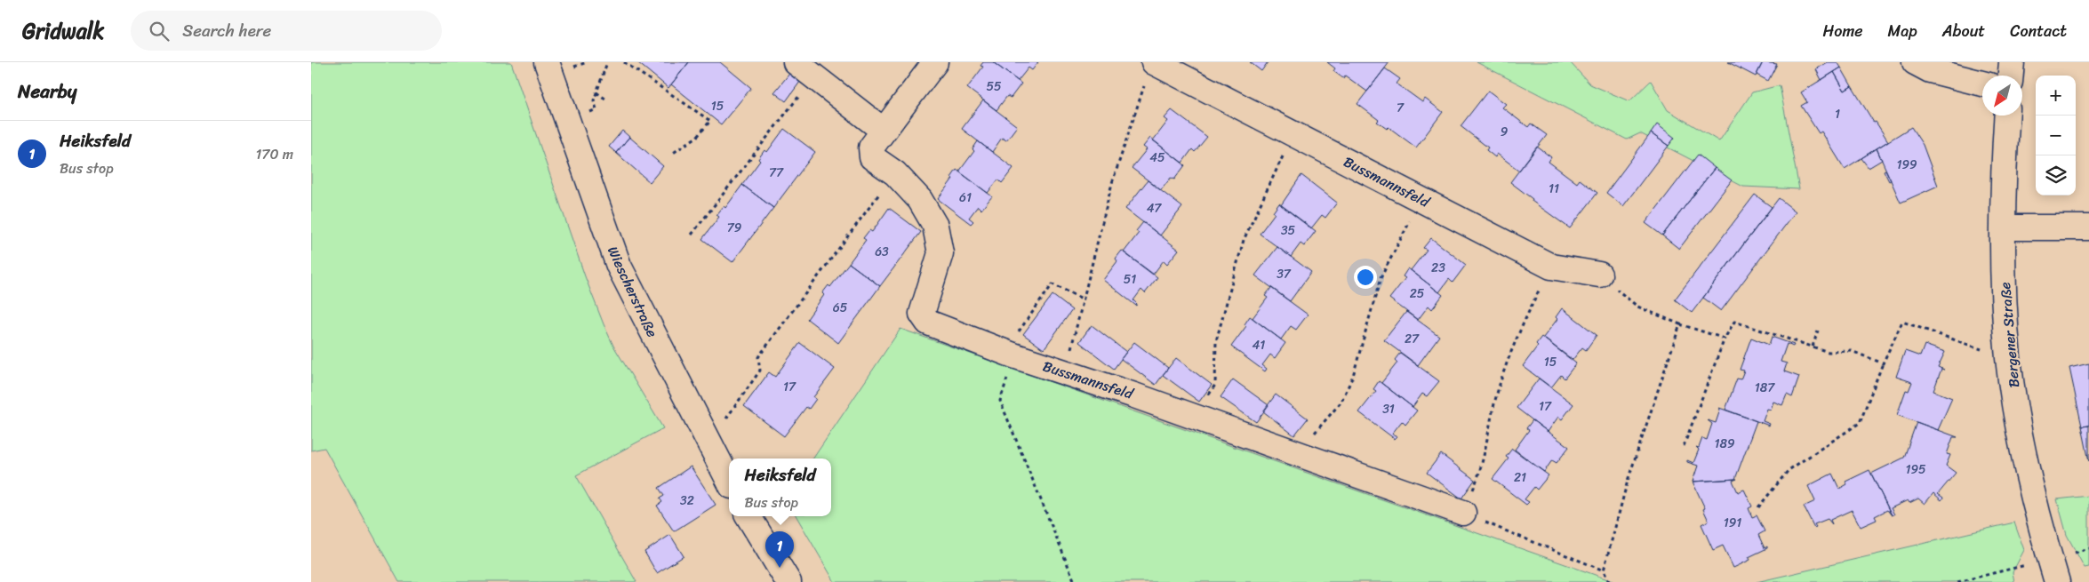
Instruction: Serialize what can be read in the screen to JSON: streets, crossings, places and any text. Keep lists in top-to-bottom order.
{
  "streets": {
    "street": ["Bussmannsfeld", "Wiescherstraße", "Bergener Straße"]
  },
  "house_numbers": [
    "55",
    "15",
    "7",
    "1",
    "9",
    "45",
    "199",
    "77",
    "11",
    "61",
    "47",
    "79",
    "35",
    "63",
    "23",
    "37",
    "51",
    "25",
    "65",
    "27",
    "41",
    "15",
    "17",
    "187",
    "17",
    "31",
    "189",
    "195",
    "21",
    "32",
    "191"
  ],
  "north": "bottom left",
  "page": {
    "header": "Gridwalk",
    "search": "Search here",
    "nav": [
      "Home",
      "Map",
      "About",
      "Contact"
    ],
    "heading": "Nearby",
    "map_buttons": ["+", "−"],
    "list": [
      {
        "mark": "1",
        "name": "Heiksfeld",
        "note": "Bus stop",
        "value": "170 m"
      }
    ],
    "popup": ["Heiksfeld", "Bus stop"],
    "pins": "1"
  }
}
